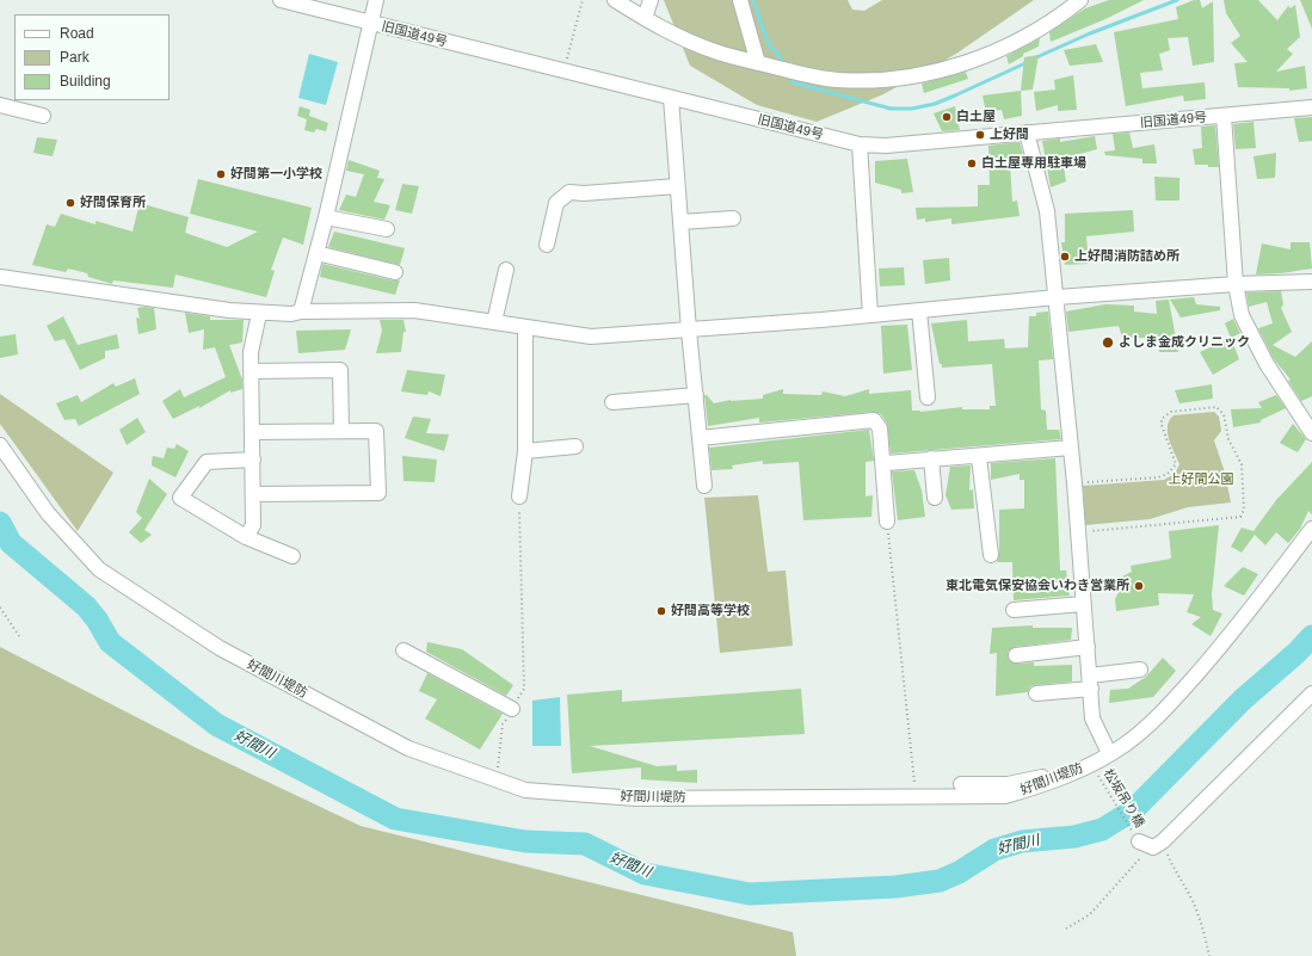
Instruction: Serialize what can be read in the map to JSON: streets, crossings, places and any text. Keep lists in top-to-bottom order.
{
  "streets": {
    "street": ["旧国道49号", "好間川堤防"],
    "path": ["松坂吊り橋"]
  },
  "water": ["好間川"],
  "parks": ["上好間公園"],
  "places": [
    "白土屋",
    "上好間",
    "白土屋専用駐車場",
    "好間第一小学校",
    "好間保育所",
    "上好間消防詰め所",
    "よしま金成クリニック",
    "東北電気保安協会いわき営業所",
    "好間高等学校"
  ],
  "legend": ["Road", "Park", "Building"]
}
